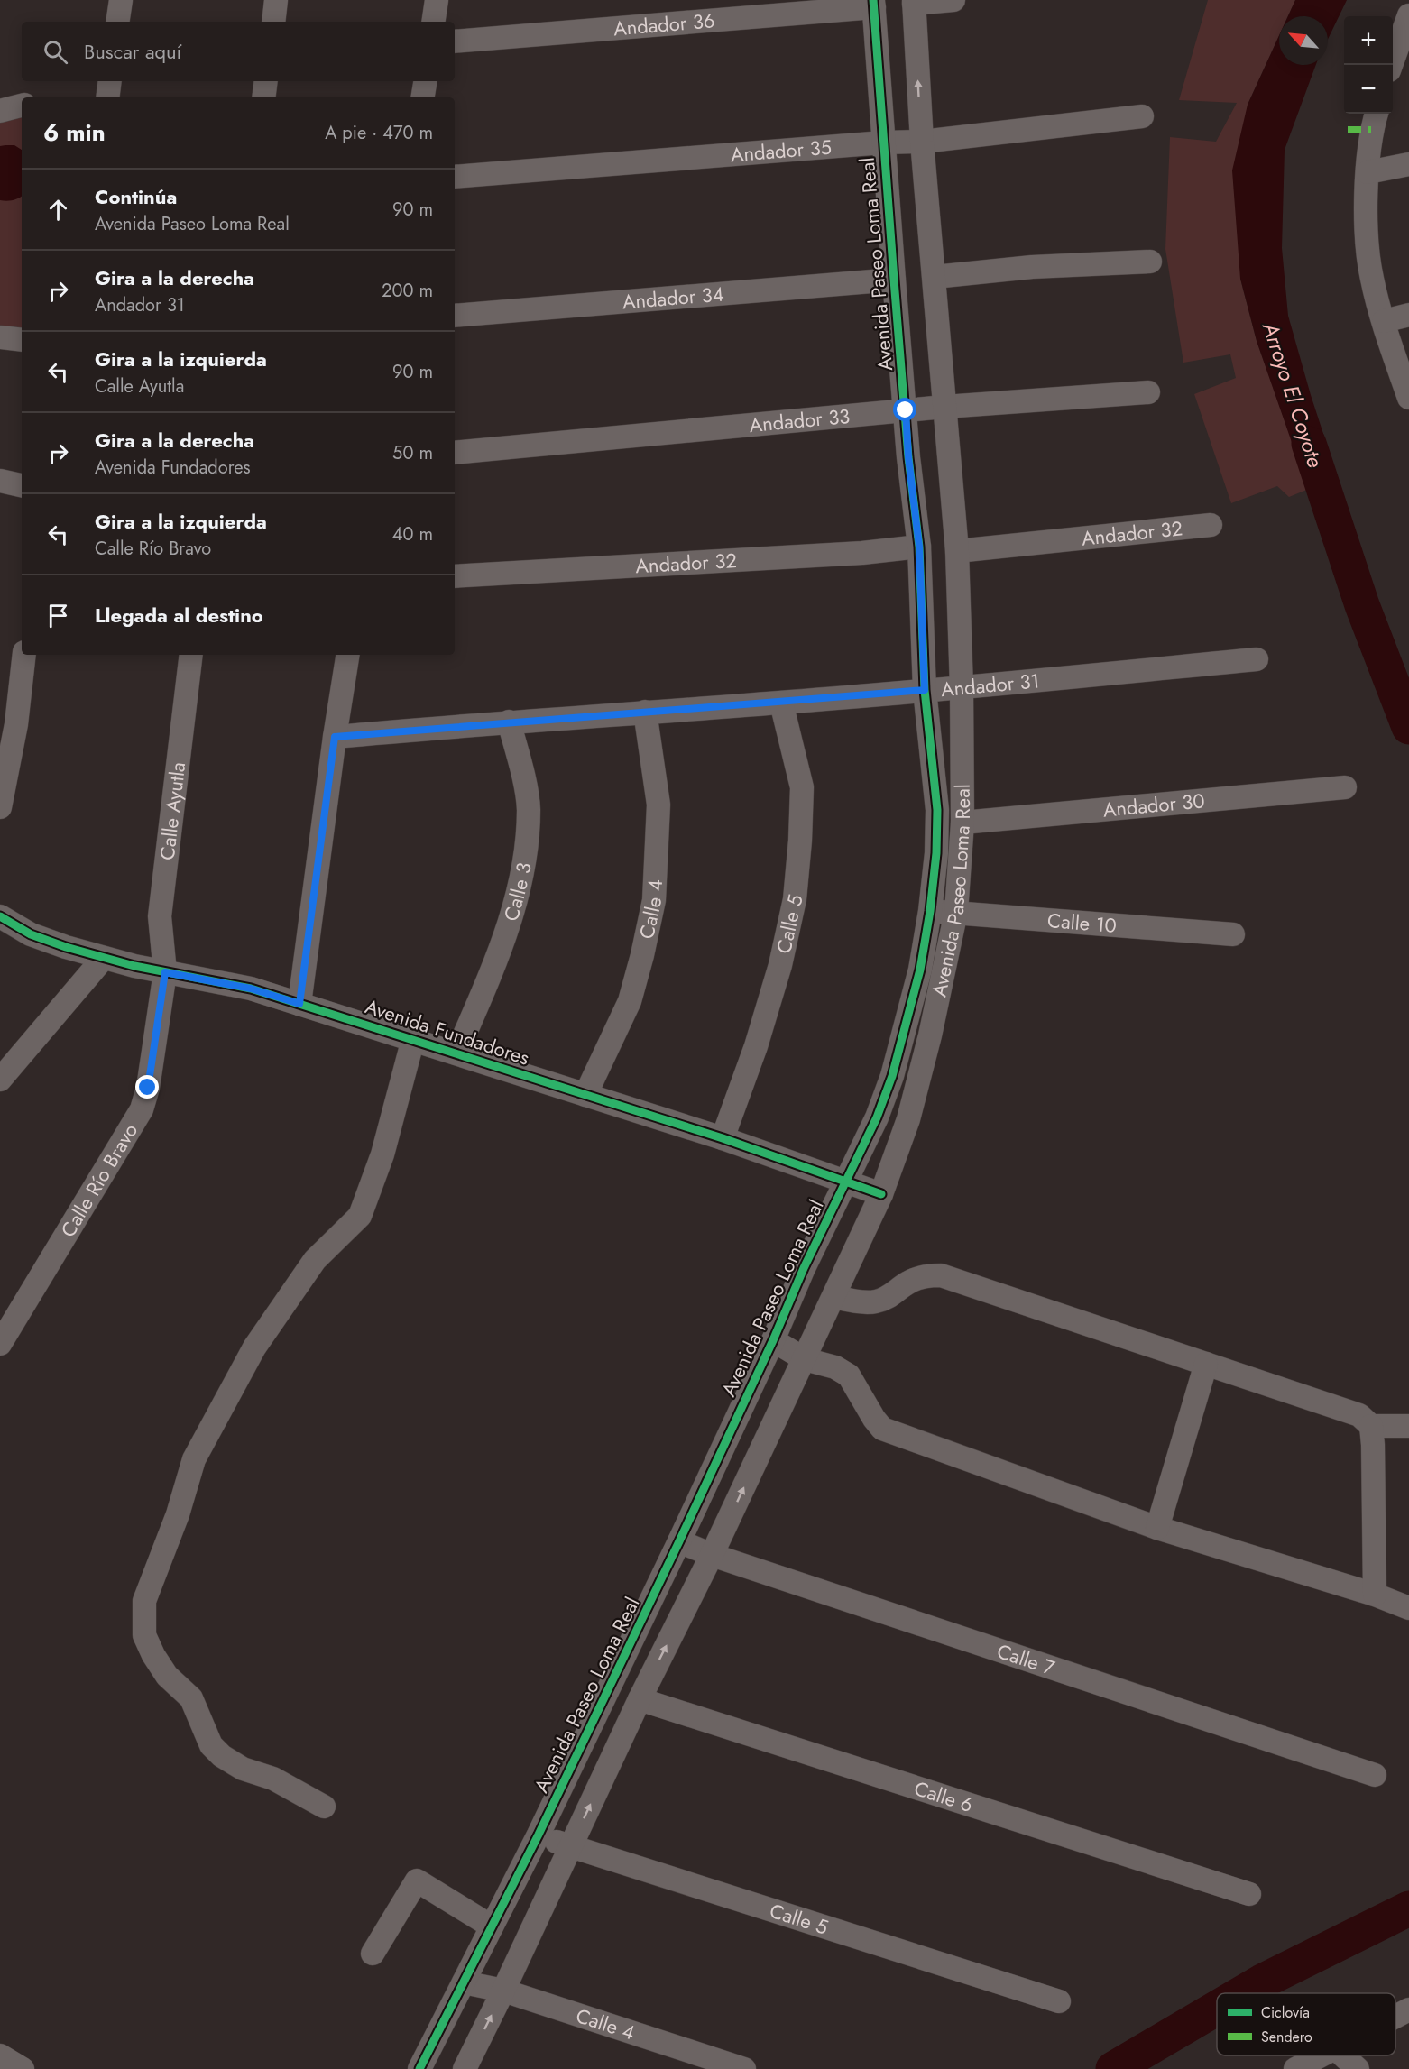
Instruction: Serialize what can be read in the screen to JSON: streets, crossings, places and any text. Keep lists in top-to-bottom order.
{
  "streets": {
    "street": [
      "Andador 36",
      "Andador 35",
      "Avenida Paseo Loma Real",
      "Andador 34",
      "Andador 33",
      "Andador 32",
      "Andador 31",
      "Andador 30",
      "Calle Ayutla",
      "Calle 3",
      "Calle 4",
      "Calle 10",
      "Calle 5",
      "Avenida Fundadores",
      "Calle Río Bravo",
      "Calle 7",
      "Calle 6"
    ]
  },
  "crossings": [
    ["Andador 36", "Avenida Paseo Loma Real"],
    ["Andador 35", "Avenida Paseo Loma Real"],
    ["Avenida Paseo Loma Real", "Andador 34"],
    ["Avenida Paseo Loma Real", "Andador 33"],
    ["Avenida Paseo Loma Real", "Andador 32"],
    ["Avenida Paseo Loma Real", "Andador 31"],
    ["Avenida Paseo Loma Real", "Andador 30"],
    ["Avenida Paseo Loma Real", "Calle 4"],
    ["Avenida Paseo Loma Real", "Calle 10"],
    ["Avenida Paseo Loma Real", "Calle 5"],
    ["Avenida Paseo Loma Real", "Avenida Fundadores"],
    ["Avenida Paseo Loma Real", "Calle 7"],
    ["Avenida Paseo Loma Real", "Calle 6"],
    ["Andador 31", "Calle 3"],
    ["Andador 31", "Calle 4"],
    ["Andador 31", "Calle 5"],
    ["Calle Ayutla", "Avenida Fundadores"],
    ["Calle Ayutla", "Calle Río Bravo"],
    ["Calle 3", "Avenida Fundadores"],
    ["Calle 4", "Avenida Fundadores"],
    ["Calle 5", "Avenida Fundadores"],
    ["Avenida Fundadores", "Calle Río Bravo"]
  ],
  "water": ["Arroyo El Coyote"],
  "legend": ["Ciclovía", "Sendero"],
  "north": "top left",
  "page": {
    "map_buttons": ["+", "−"],
    "search": "Buscar aquí",
    "heading": ["6 min", "A pie · 470 m"],
    "list": [
      ["Continúa", "Avenida Paseo Loma Real", "90 m"],
      ["Gira a la derecha", "Andador 31", "200 m"],
      ["Gira a la izquierda", "Calle Ayutla", "90 m"],
      ["Gira a la derecha", "Avenida Fundadores", "50 m"],
      ["Gira a la izquierda", "Calle Río Bravo", "40 m"],
      "Llegada al destino"
    ]
  }
}
